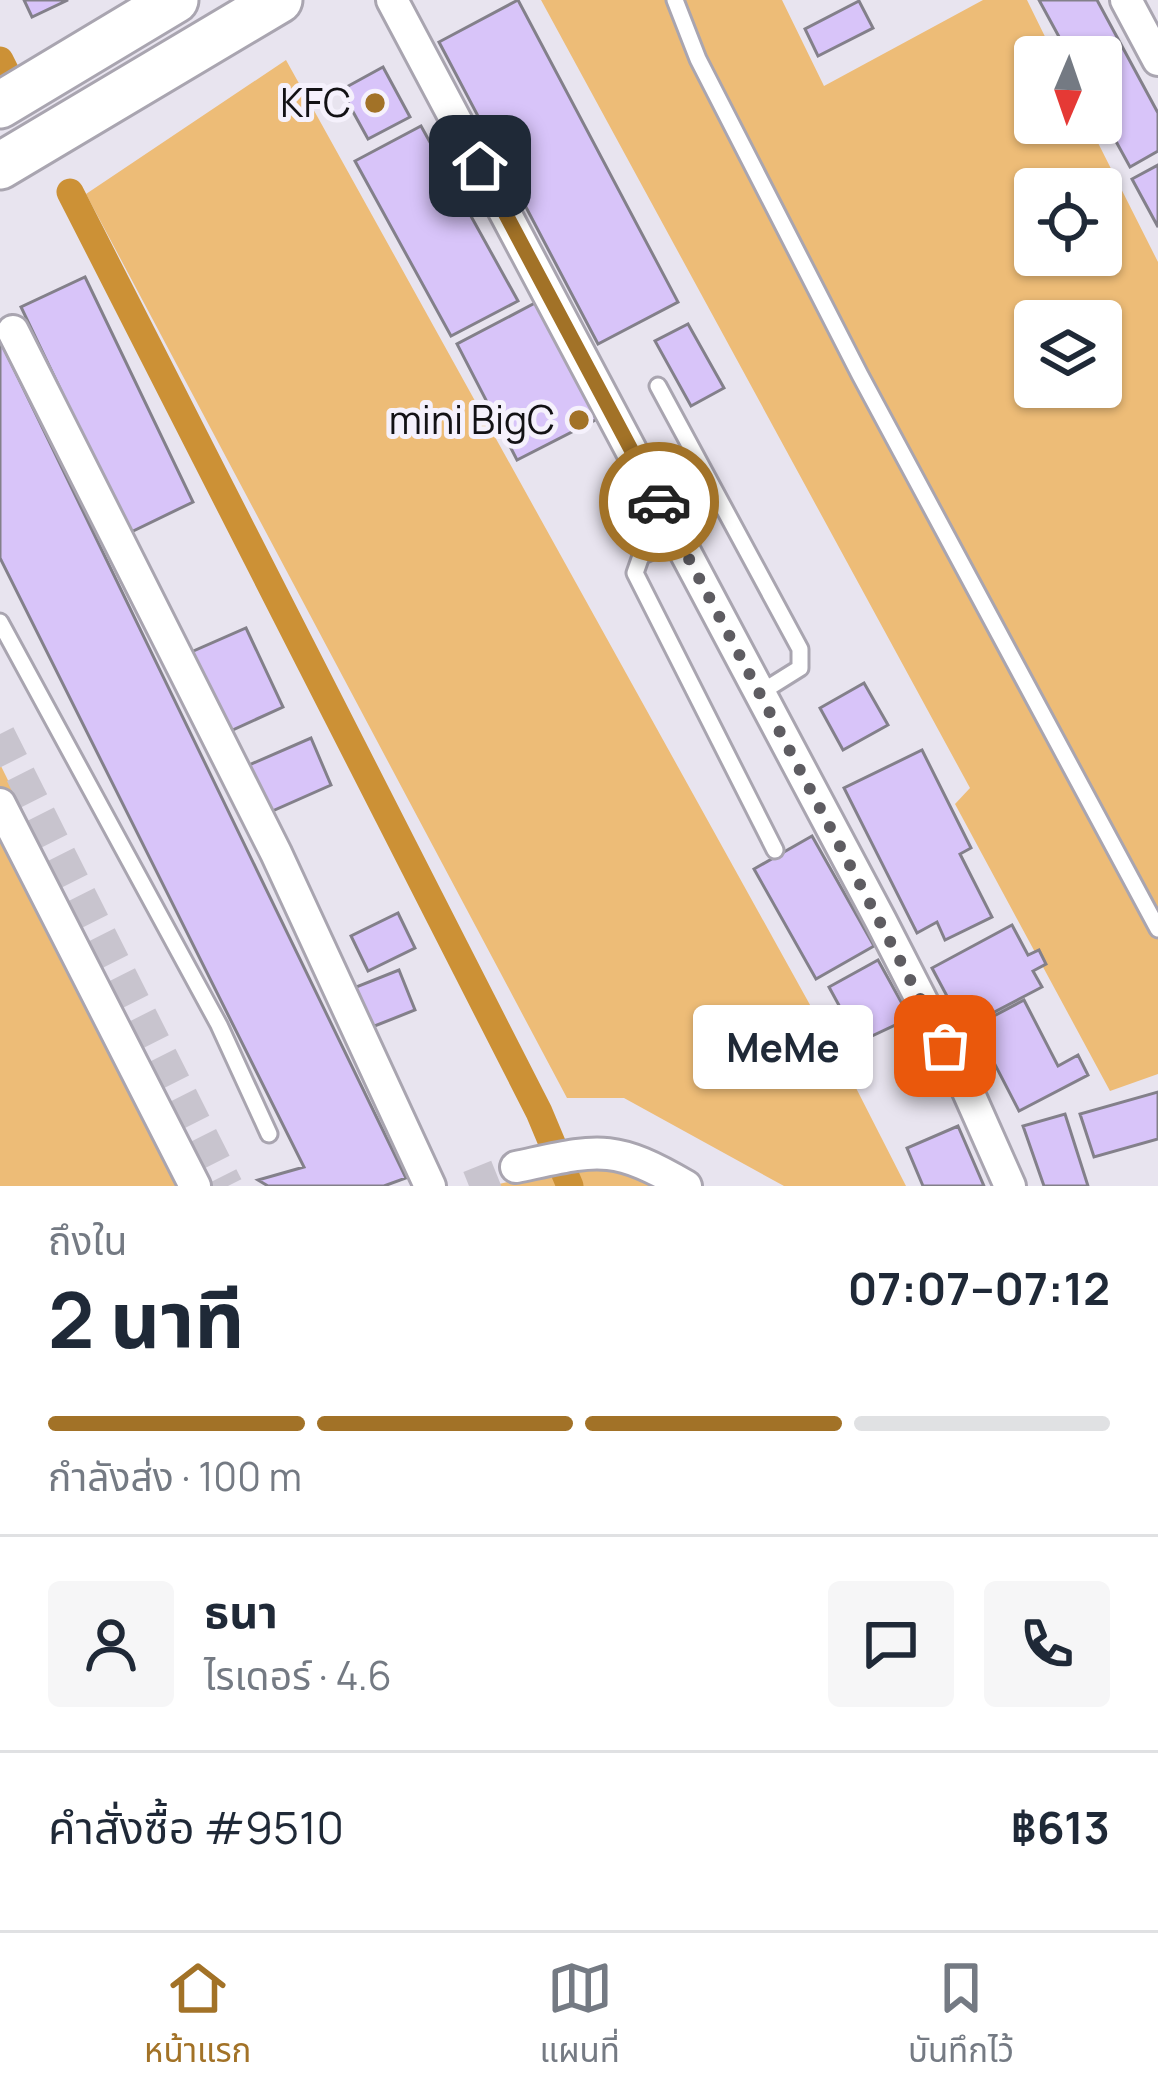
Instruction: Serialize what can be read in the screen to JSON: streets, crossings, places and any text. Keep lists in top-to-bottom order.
{
  "places": ["KFC", "mini BigC", "MeMe"],
  "north": "bottom",
  "page": {
    "bubble": "MeMe",
    "heading": ["2 นาที", "ถึงใน", "07:07–07:12"],
    "panel": [
      "ธนา",
      "ไรเดอร์ · 4.6",
      "คำสั่งซื้อ #9510",
      "฿613"
    ],
    "bar": "กำลังส่ง · 100 m",
    "tabs": ["หน้าแรก", "แผนที่", "บันทึกไว้"]
  }
}
